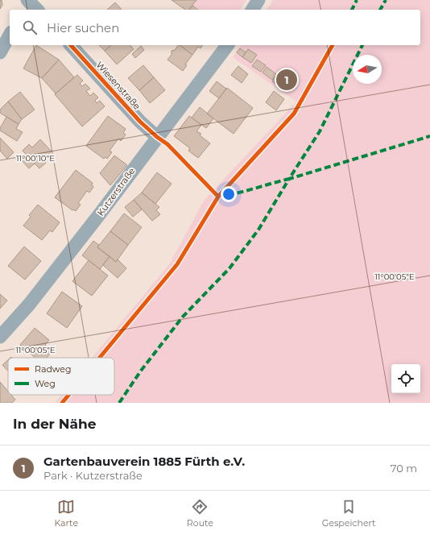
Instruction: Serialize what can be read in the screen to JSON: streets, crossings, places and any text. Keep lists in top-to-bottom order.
{
  "streets": {
    "street": ["Wiesenstraße", "Kutzerstraße"]
  },
  "crossings": [
    ["Wiesenstraße", "Kutzerstraße"]
  ],
  "legend": ["Radweg", "Weg"],
  "north": "left",
  "page": {
    "search": "Hier suchen",
    "pins": "1",
    "heading": "In der Nähe",
    "list": [
      {
        "mark": "1",
        "name": "Gartenbauverein 1885 Fürth e.V.",
        "note": "Park · Kutzerstraße",
        "value": "70 m"
      }
    ],
    "nav": ["Karte", "Route", "Gespeichert"]
  },
  "coordinates": ["11°00'10\"E", "11°00'05\"E"]
}
